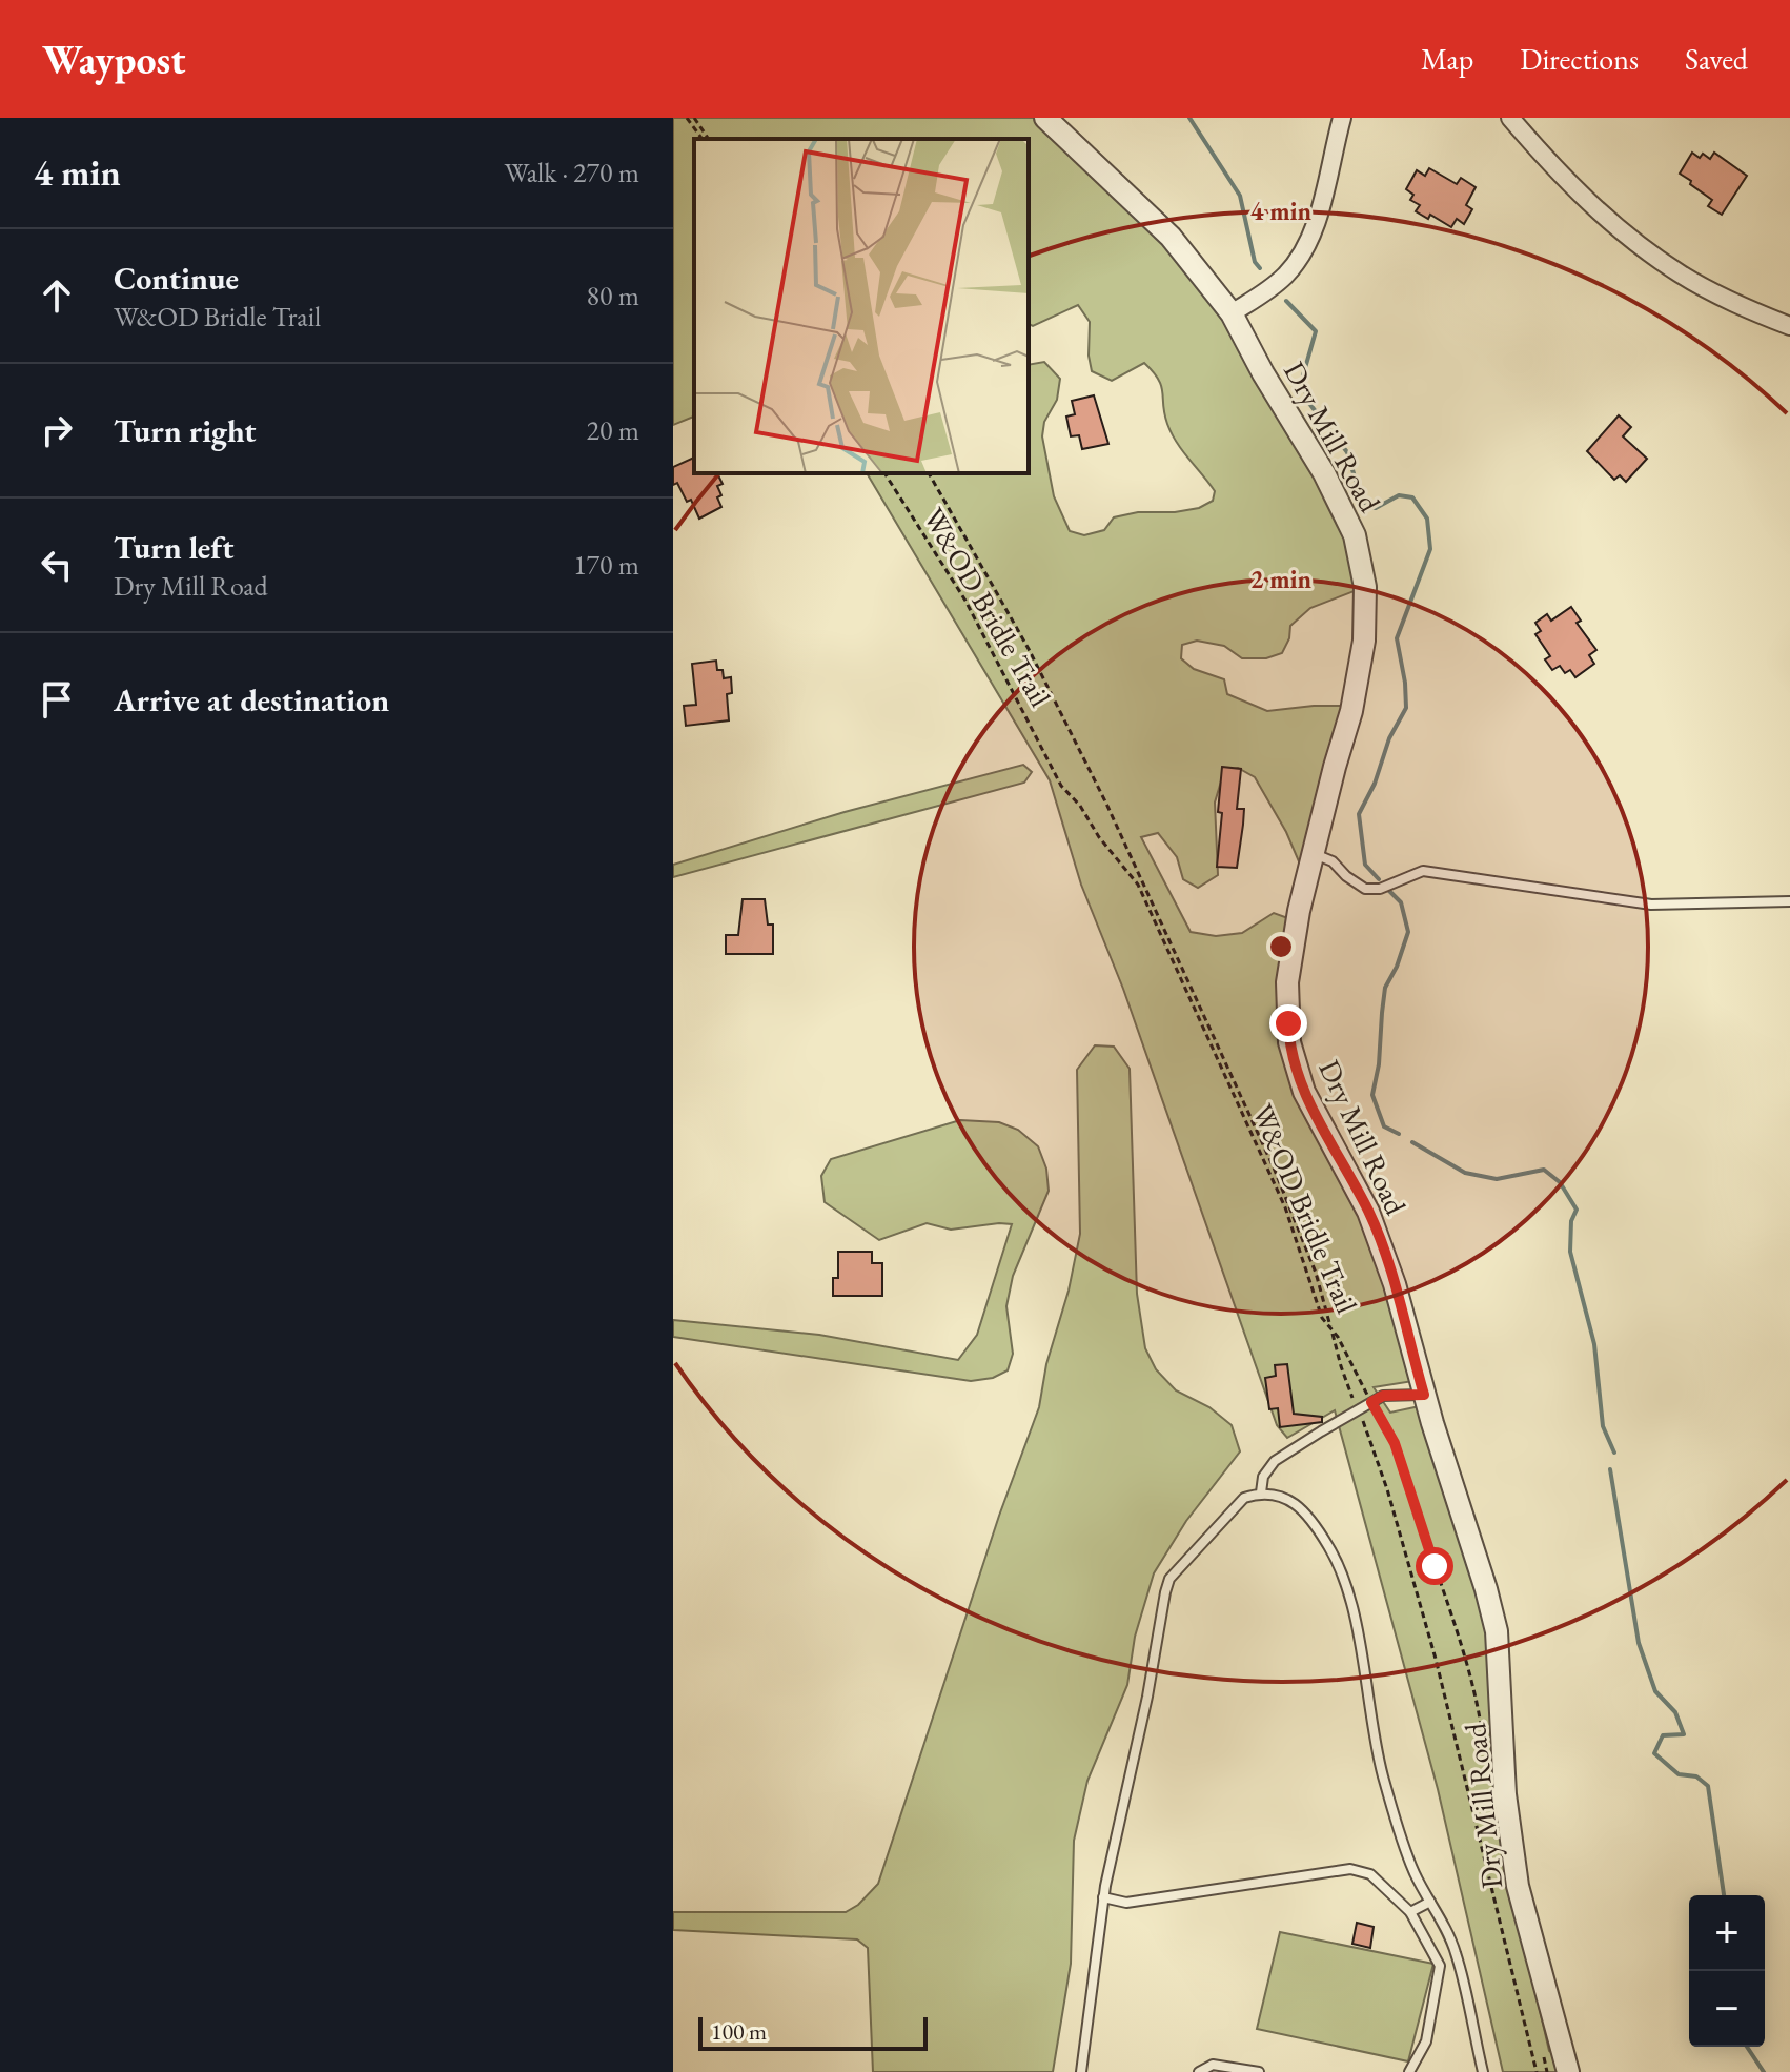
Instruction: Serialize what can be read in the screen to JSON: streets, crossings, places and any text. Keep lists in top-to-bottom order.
{
  "streets": {
    "street": ["Dry Mill Road"],
    "path": ["W&OD Bridle Trail"]
  },
  "scale_bar": "100 m",
  "page": {
    "header": "Waypost",
    "nav": ["Map", "Directions", "Saved"],
    "heading": ["4 min", "Walk · 270 m"],
    "list": [
      ["Continue", "W&OD Bridle Trail", "80 m"],
      ["Turn right", "20 m"],
      ["Turn left", "Dry Mill Road", "170 m"],
      "Arrive at destination"
    ],
    "map_buttons": ["+", "−"],
    "scale": "100 m"
  },
  "rings": ["4 min", "2 min"]
}
